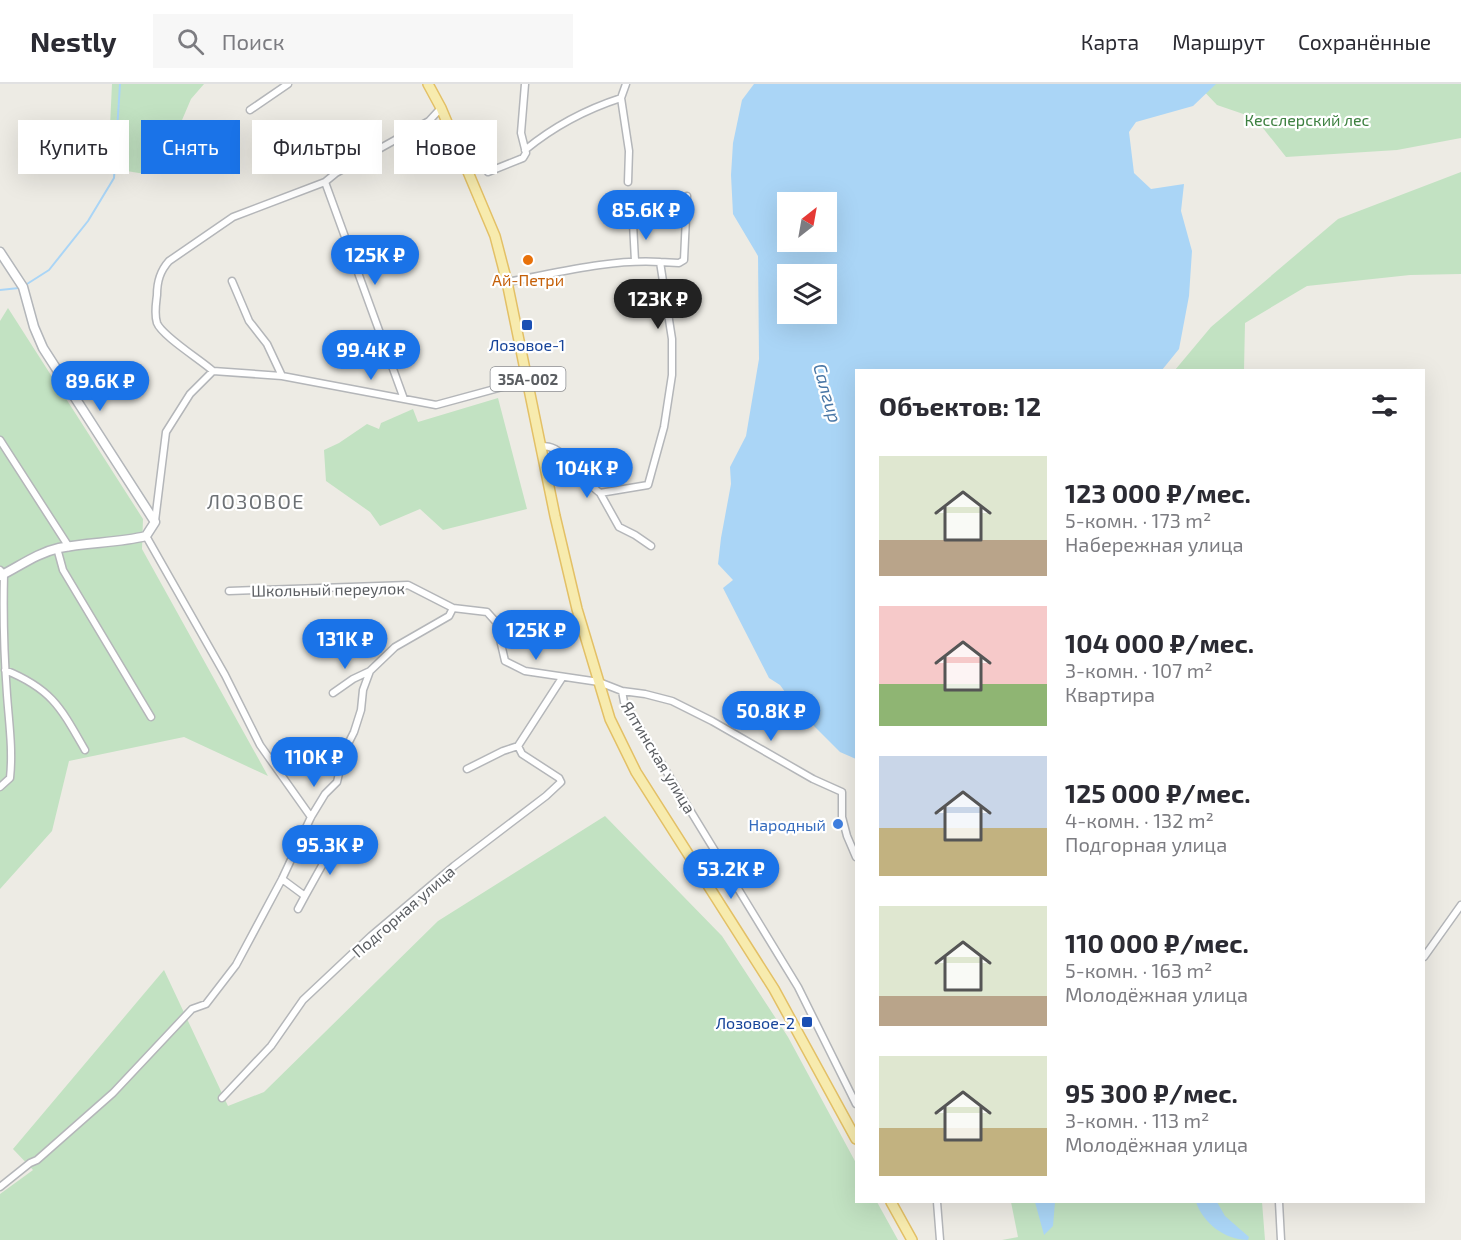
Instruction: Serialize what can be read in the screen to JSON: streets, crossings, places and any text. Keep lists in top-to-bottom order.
{
  "streets": {
    "main road": ["35А-002"],
    "street": ["Школьный переулок", "Ялтинская улица", "Подгорная улица"]
  },
  "districts": ["ЛОЗОВОЕ"],
  "water": ["Салгир"],
  "parks": ["Кесслерский лес"],
  "places": {
    "other": ["Ай-Петри", "Народный"],
    "transit": ["Лозовое-1", "Лозовое-2"]
  },
  "north": "top right",
  "page": {
    "header": "Nestly",
    "search": "Поиск",
    "nav": ["Карта", "Маршрут", "Сохранённые"],
    "chip": [
      "Купить",
      "Снять",
      "Фильтры",
      "Новое"
    ],
    "price": [
      "85.6K ₽",
      "125K ₽",
      "123K ₽",
      "99.4K ₽",
      "89.6K ₽",
      "104K ₽",
      "125K ₽",
      "131K ₽",
      "50.8K ₽",
      "110K ₽",
      "95.3K ₽",
      "53.2K ₽"
    ],
    "heading": "Объектов: 12",
    "list": [
      {
        "name": "123 000 ₽/мес.",
        "note": "5-комн. · 173 m² · Набережная улица"
      },
      {
        "name": "104 000 ₽/мес.",
        "note": "3-комн. · 107 m² · Квартира"
      },
      {
        "name": "125 000 ₽/мес.",
        "note": "4-комн. · 132 m² · Подгорная улица"
      },
      {
        "name": "110 000 ₽/мес.",
        "note": "5-комн. · 163 m² · Молодёжная улица"
      },
      {
        "name": "95 300 ₽/мес.",
        "note": "3-комн. · 113 m² · Молодёжная улица"
      }
    ]
  }
}
